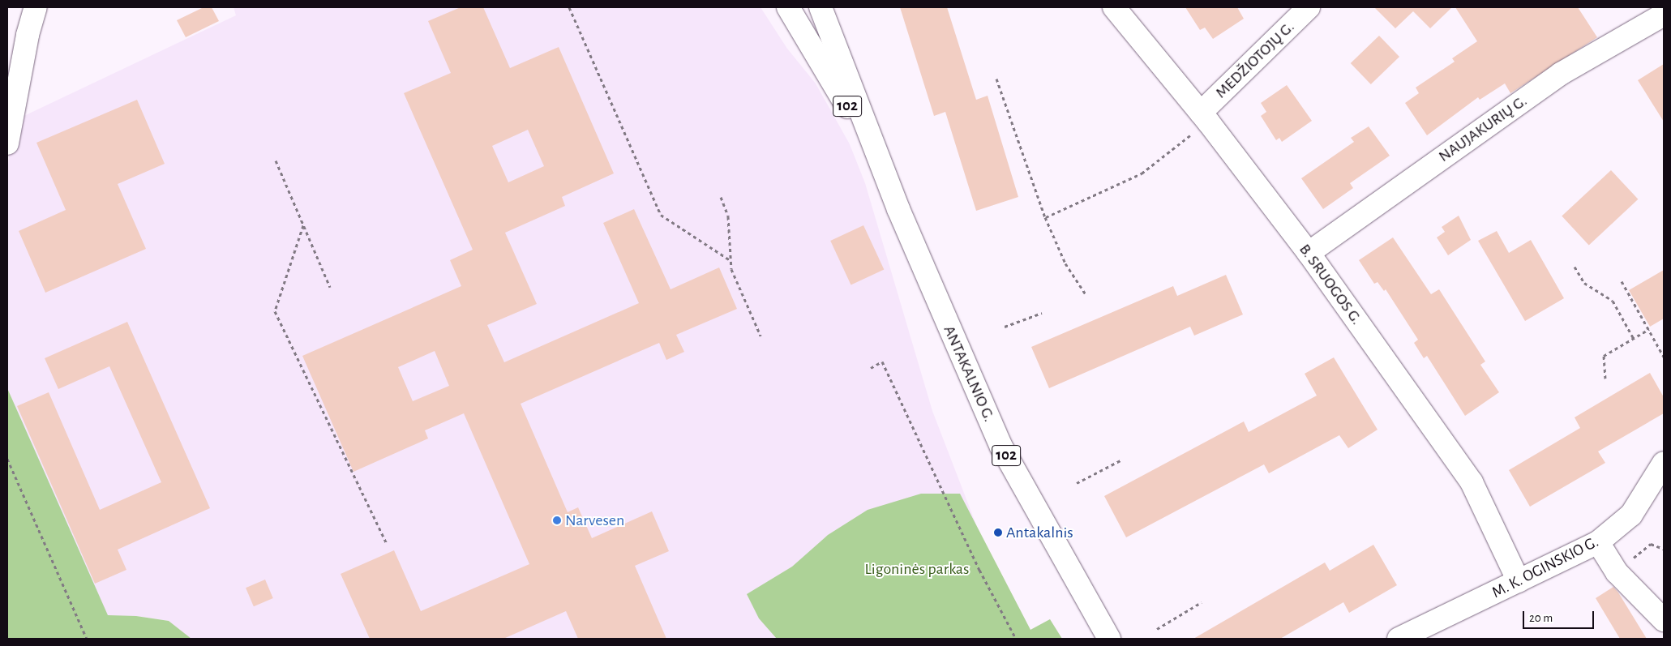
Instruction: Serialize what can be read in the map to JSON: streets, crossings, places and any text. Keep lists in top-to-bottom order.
{
  "streets": {
    "street": [
      "MEDŽIOTOJŲ G.",
      "102",
      "NAUJAKURIŲ G.",
      "B. SRUOGOS G.",
      "ANTAKALNIO G.",
      "M. K. OGINSKIO G."
    ]
  },
  "crossings": [
    ["MEDŽIOTOJŲ G.", "B. SRUOGOS G."],
    ["NAUJAKURIŲ G.", "B. SRUOGOS G."],
    ["B. SRUOGOS G.", "M. K. OGINSKIO G."]
  ],
  "parks": ["Ligoninės parkas"],
  "places": ["Narvesen", "Antakalnis"],
  "scale_bar": "20 m"
}
